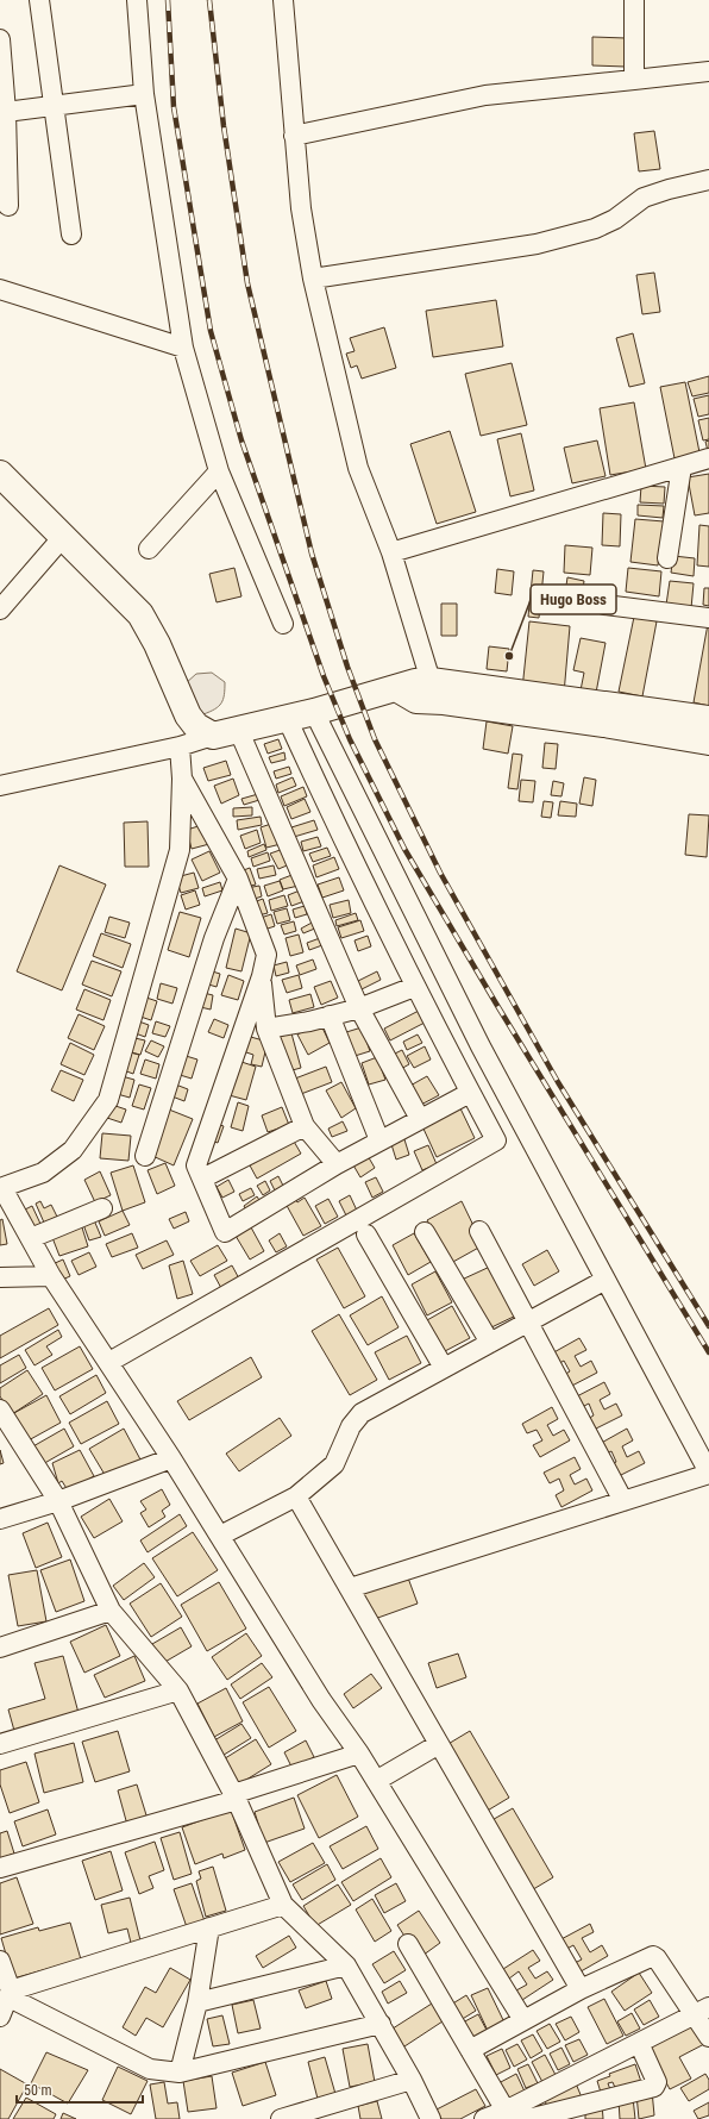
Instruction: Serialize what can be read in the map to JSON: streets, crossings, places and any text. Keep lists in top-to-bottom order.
{
  "places": ["Hugo Boss"],
  "scale_bar": "50 m"
}
